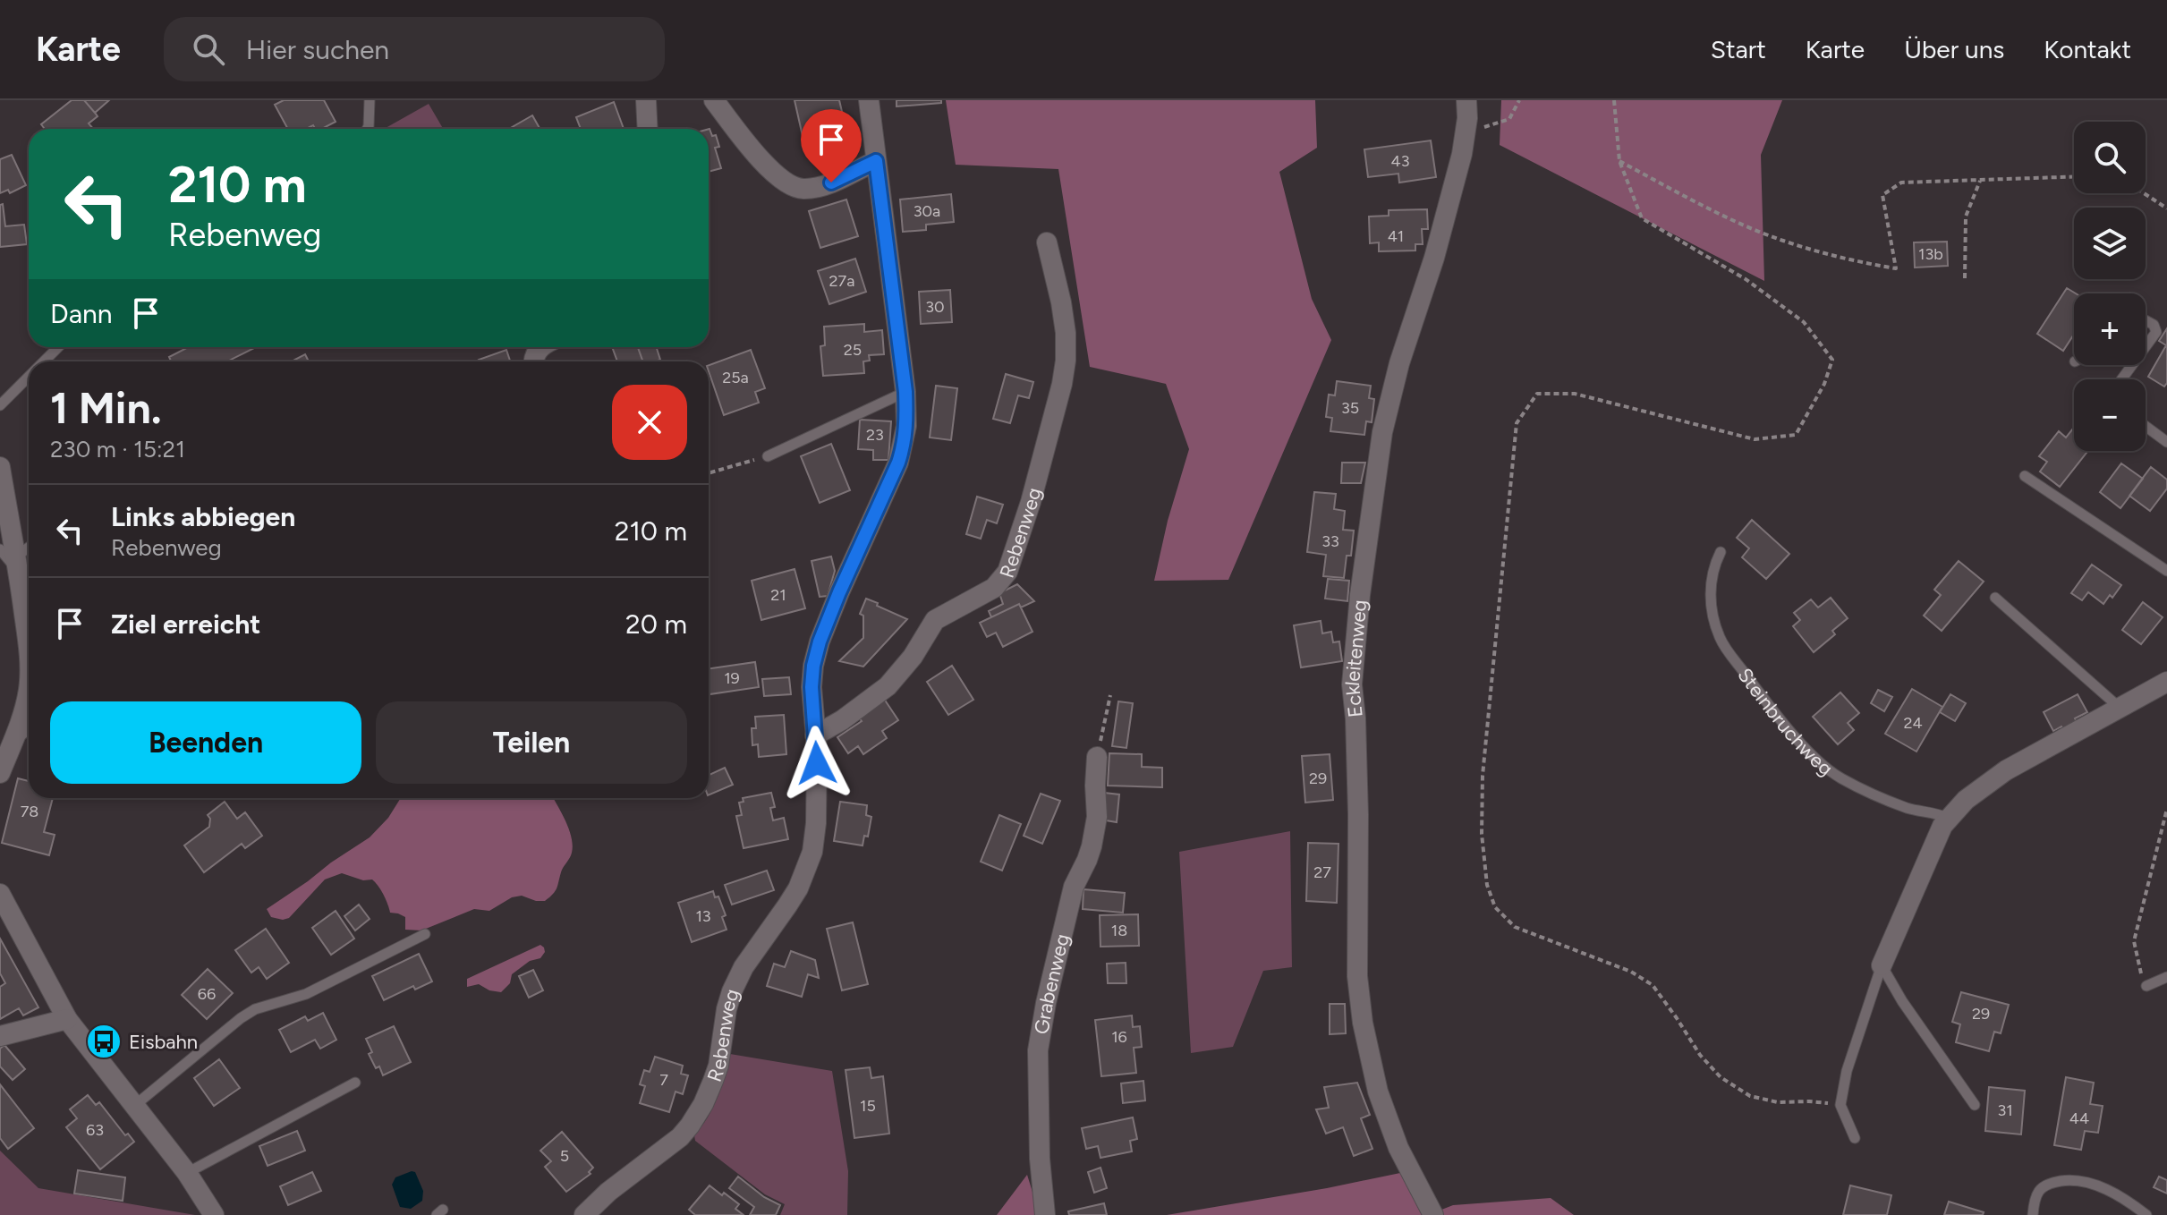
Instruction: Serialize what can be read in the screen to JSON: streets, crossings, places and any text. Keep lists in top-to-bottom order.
{
  "streets": {
    "street": ["Rebenweg", "Eckleitenweg", "Grabenweg"],
    "lane": ["Steinbruchweg"]
  },
  "places": {
    "bus stop": ["Eisbahn"]
  },
  "house_numbers": [
    "43",
    "30a",
    "41",
    "13b",
    "27a",
    "30",
    "25",
    "25a",
    "35",
    "23",
    "33",
    "21",
    "19",
    "24",
    "29",
    "78",
    "27",
    "13",
    "18",
    "66",
    "29",
    "16",
    "7",
    "15",
    "31",
    "44",
    "63",
    "5"
  ],
  "page": {
    "header": "Karte",
    "search": "Hier suchen",
    "nav": [
      "Start",
      "Karte",
      "Über uns",
      "Kontakt"
    ],
    "map_buttons": ["+", "−"],
    "turn": ["210 m", "Rebenweg"],
    "then": "Dann",
    "heading": ["1 Min.", "230 m · 15:21"],
    "list": [
      {
        "name": "Links abbiegen",
        "note": "Rebenweg",
        "value": "210 m"
      },
      {
        "name": "Ziel erreicht",
        "value": "20 m"
      }
    ],
    "buttons": ["Beenden", "Teilen"]
  }
}
